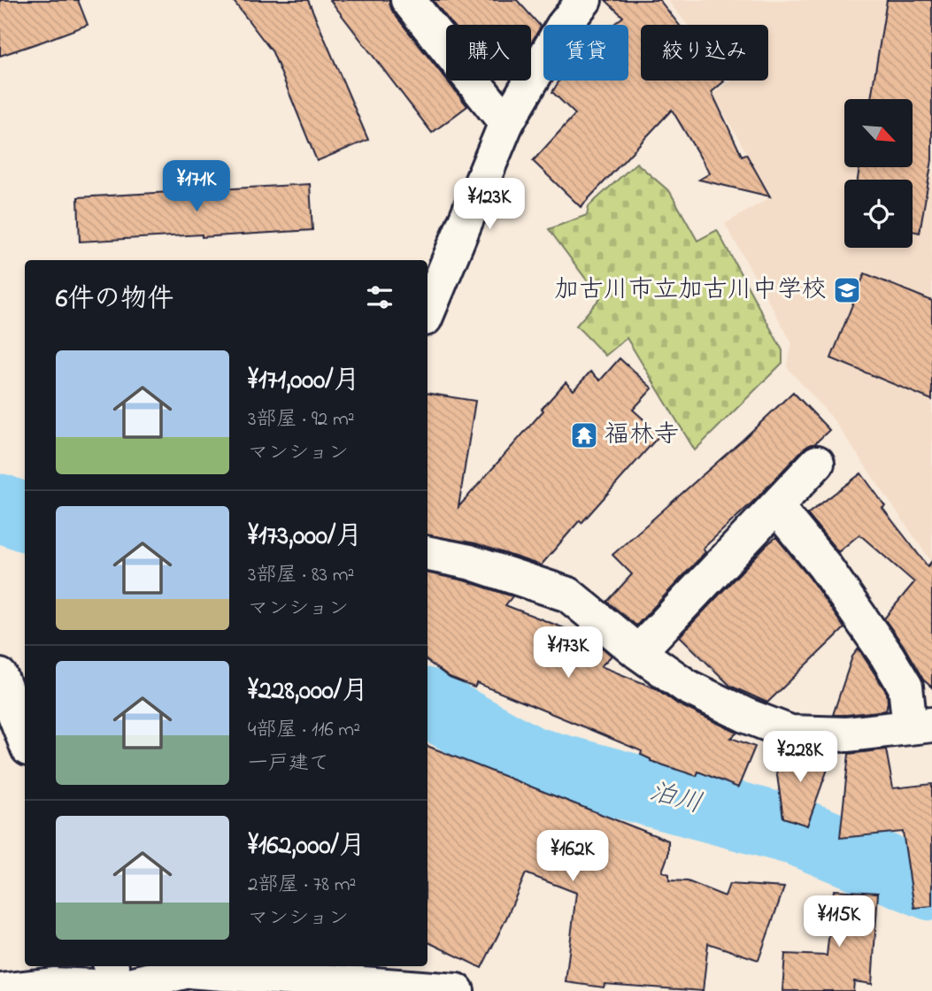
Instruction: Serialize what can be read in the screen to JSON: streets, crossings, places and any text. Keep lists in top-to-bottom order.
{
  "water": ["泊川"],
  "places": {
    "school or university": ["加古川市立加古川中学校"],
    "temple": ["福林寺"]
  },
  "north": "bottom right",
  "page": {
    "chip": ["購入", "賃貸", "絞り込み"],
    "price": [
      "¥171K",
      "¥123K",
      "¥173K",
      "¥228K",
      "¥162K",
      "¥115K"
    ],
    "heading": "6件の物件",
    "list": [
      {
        "name": "¥171,000/月",
        "note": "3部屋 · 92 m² · マンション"
      },
      {
        "name": "¥173,000/月",
        "note": "3部屋 · 83 m² · マンション"
      },
      {
        "name": "¥228,000/月",
        "note": "4部屋 · 116 m² · 一戸建て"
      },
      {
        "name": "¥162,000/月",
        "note": "2部屋 · 78 m² · マンション"
      }
    ]
  }
}
